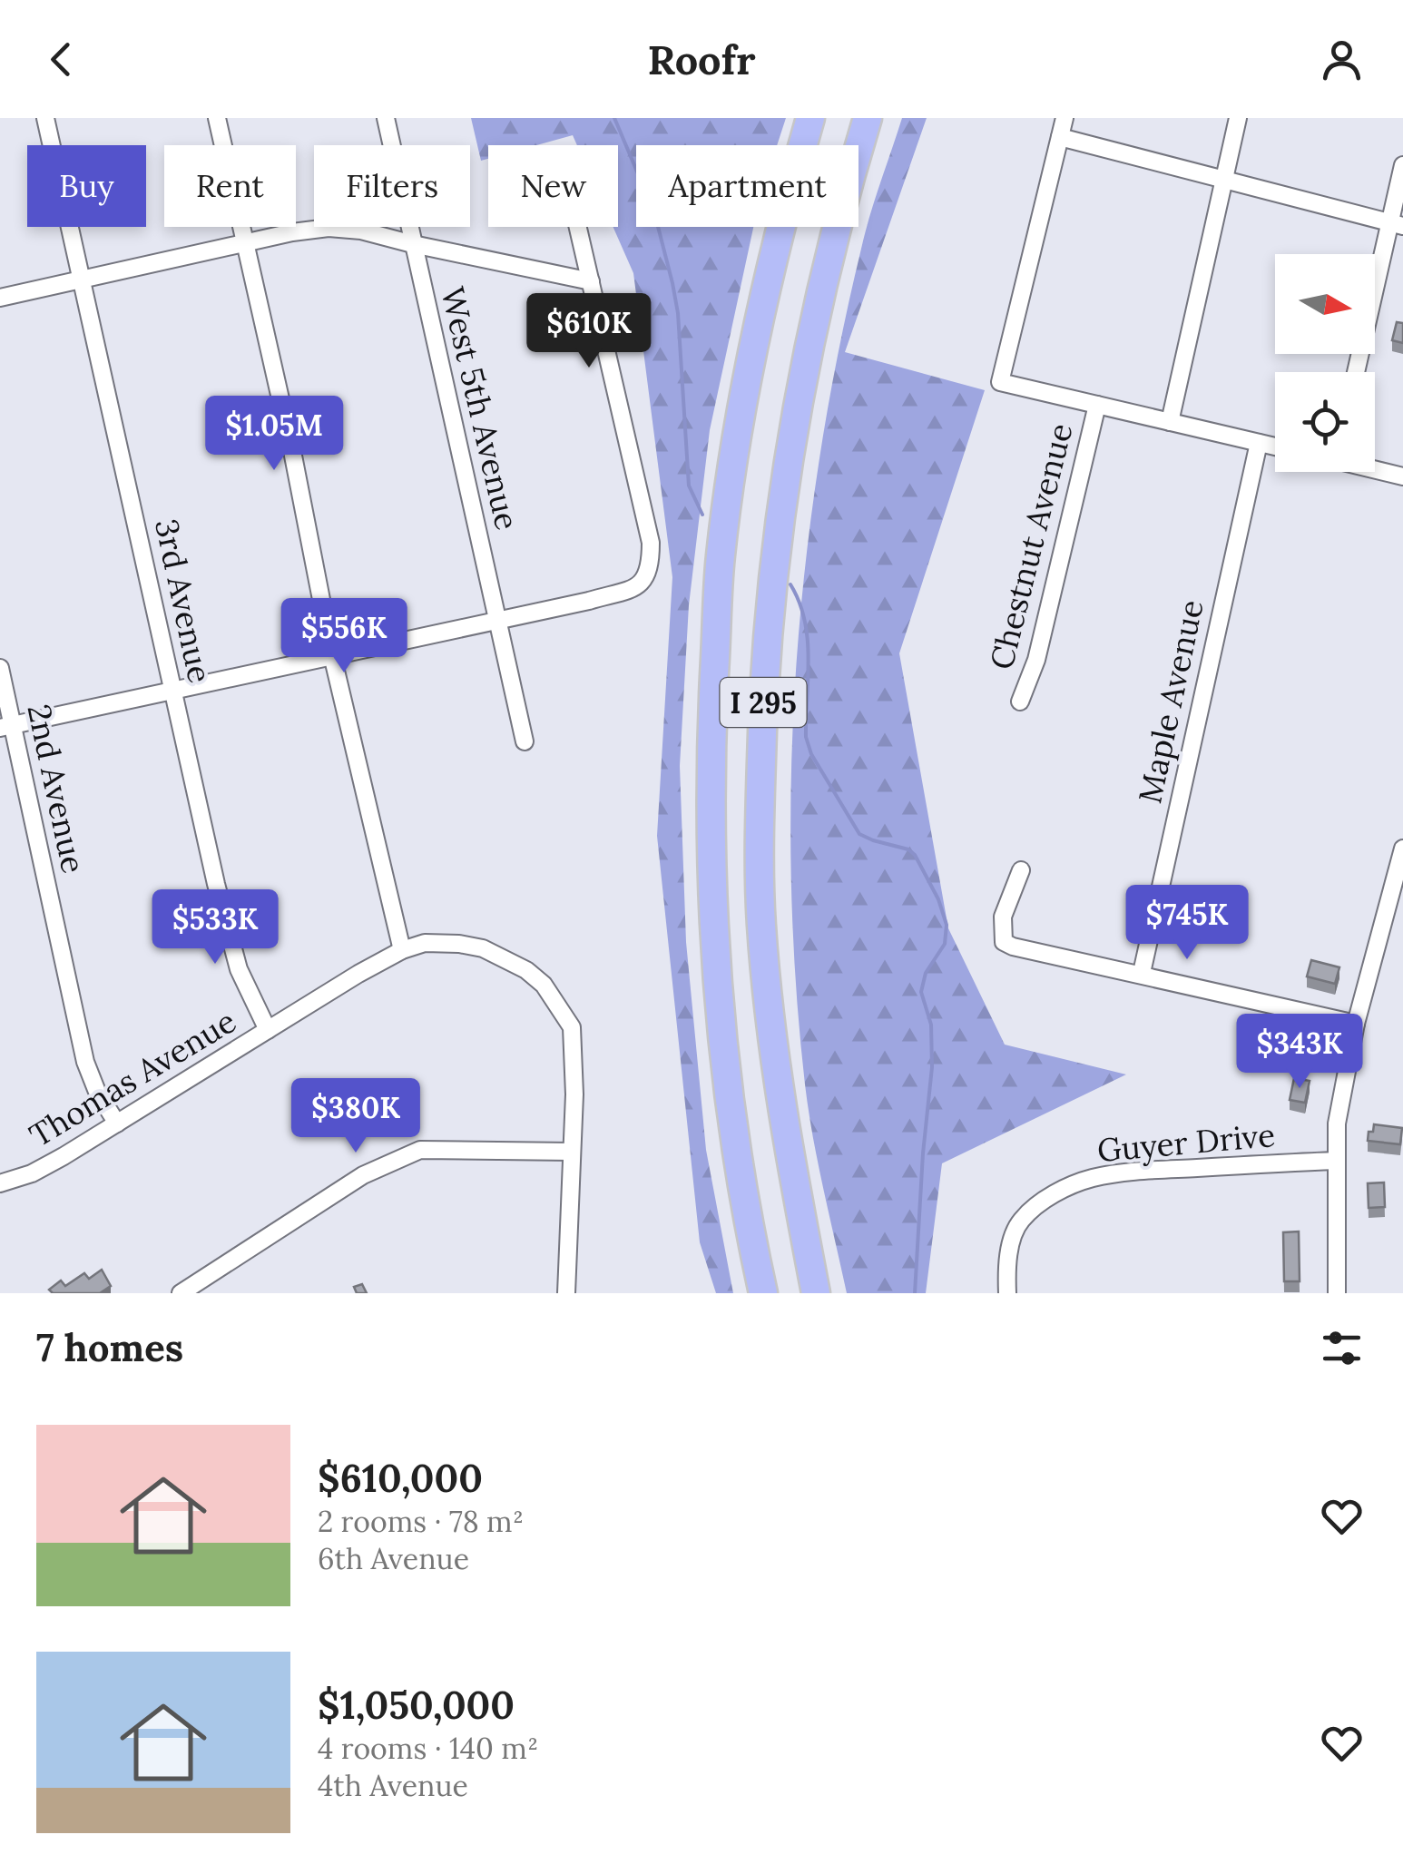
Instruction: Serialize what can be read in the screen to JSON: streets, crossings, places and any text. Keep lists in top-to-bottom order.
{
  "streets": {
    "highway": ["I 295"],
    "street": [
      "West 5th Avenue",
      "Chestnut Avenue",
      "3rd Avenue",
      "Maple Avenue",
      "2nd Avenue",
      "Thomas Avenue",
      "Guyer Drive"
    ]
  },
  "crossings": [
    ["3rd Avenue", "Thomas Avenue"],
    ["2nd Avenue", "Thomas Avenue"]
  ],
  "north": "right",
  "page": {
    "header": "Roofr",
    "chip": [
      "Buy",
      "Rent",
      "Filters",
      "New",
      "Apartment"
    ],
    "price": [
      "$610K",
      "$1.05M",
      "$556K",
      "$745K",
      "$533K",
      "$343K",
      "$380K"
    ],
    "heading": "7 homes",
    "list": [
      {
        "name": "$610,000",
        "note": "2 rooms · 78 m² · 6th Avenue"
      },
      {
        "name": "$1,050,000",
        "note": "4 rooms · 140 m² · 4th Avenue"
      }
    ]
  }
}
